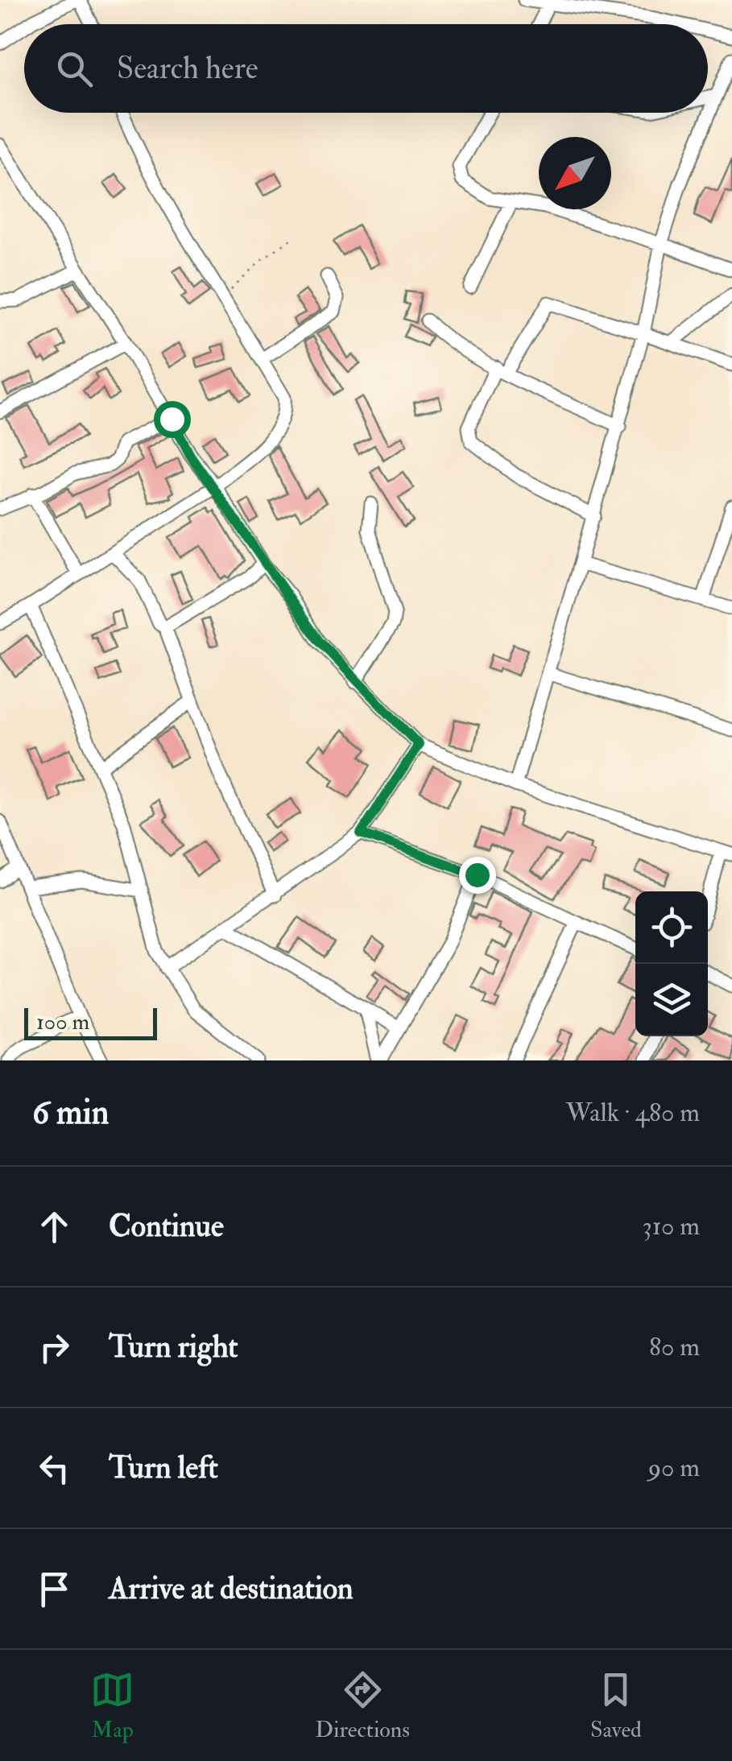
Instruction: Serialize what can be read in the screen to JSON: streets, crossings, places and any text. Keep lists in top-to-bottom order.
{
  "scale_bar": "100 m",
  "north": "bottom left",
  "page": {
    "search": "Search here",
    "scale": "100 m",
    "heading": ["6 min", "Walk · 480 m"],
    "list": [
      ["Continue", "310 m"],
      ["Turn right", "80 m"],
      ["Turn left", "90 m"],
      "Arrive at destination"
    ],
    "nav": ["Map", "Directions", "Saved"]
  }
}
